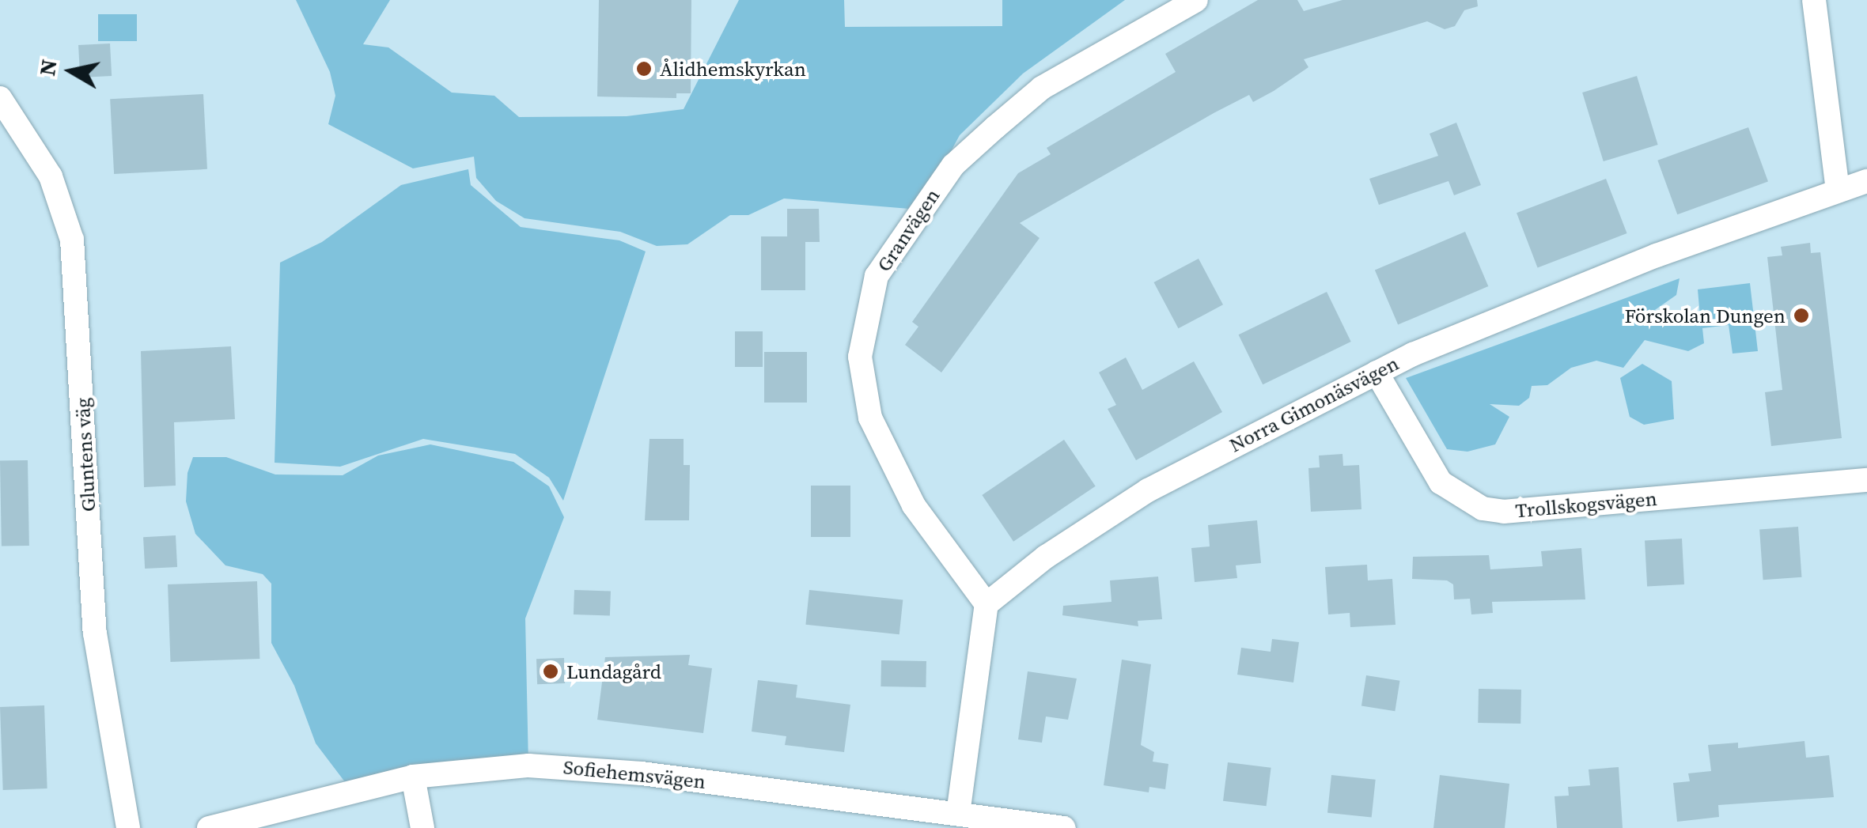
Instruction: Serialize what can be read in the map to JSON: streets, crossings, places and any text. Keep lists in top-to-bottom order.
{
  "streets": {
    "street": [
      "Granvägen",
      "Norra Gimonäsvägen",
      "Gluntens väg",
      "Trollskogsvägen",
      "Sofiehemsvägen"
    ]
  },
  "crossings": [
    ["Granvägen", "Norra Gimonäsvägen"],
    ["Norra Gimonäsvägen", "Trollskogsvägen"]
  ],
  "places": ["Ålidhemskyrkan", "Förskolan Dungen", "Lundagård"],
  "north": "left"
}
